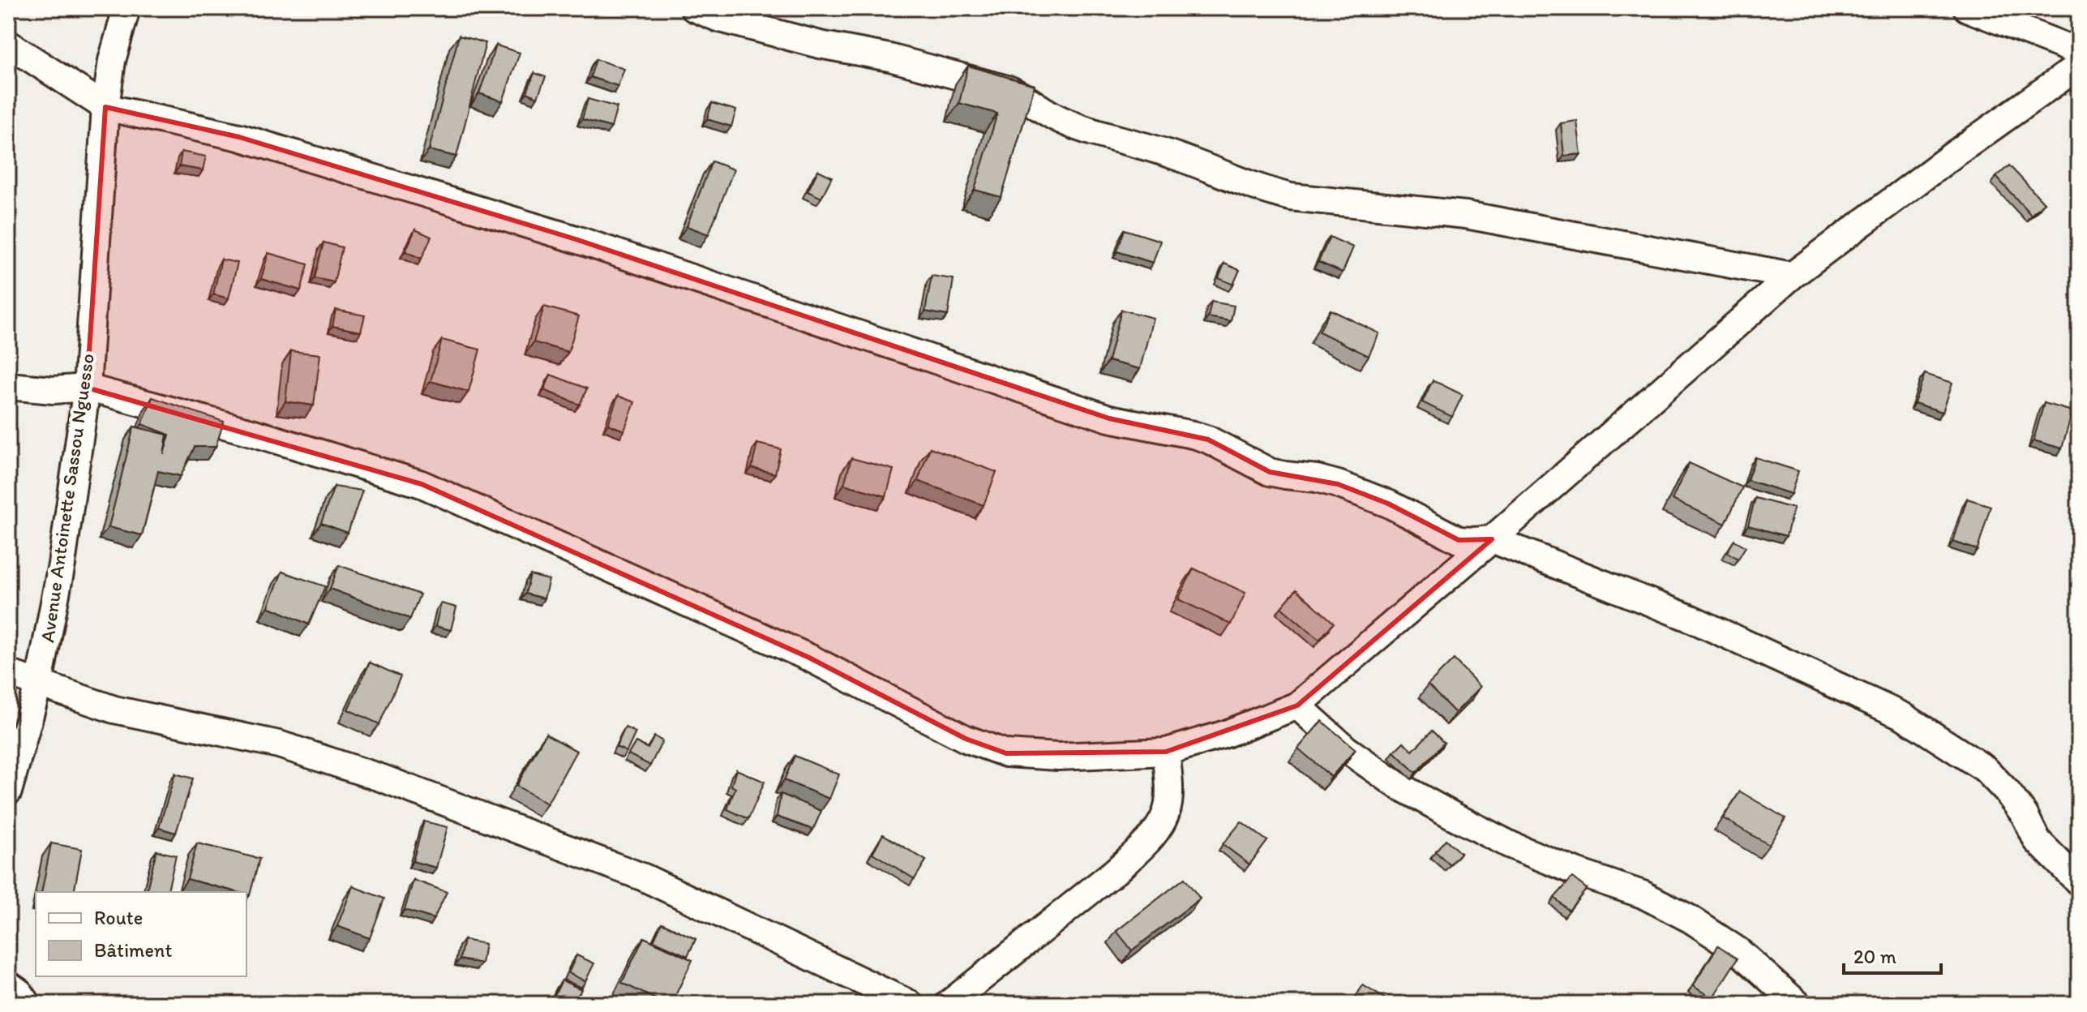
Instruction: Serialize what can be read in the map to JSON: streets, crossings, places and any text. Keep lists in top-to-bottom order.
{
  "streets": {
    "street": ["Avenue Antoinette Sassou Nguesso"]
  },
  "legend": ["Route", "Bâtiment"],
  "scale_bar": "20 m"
}
